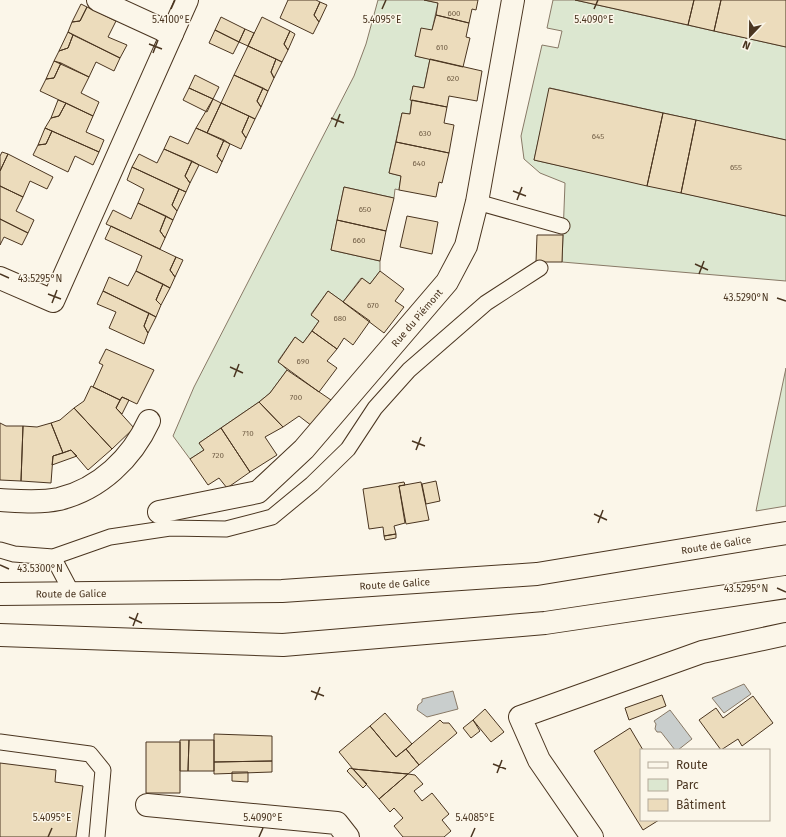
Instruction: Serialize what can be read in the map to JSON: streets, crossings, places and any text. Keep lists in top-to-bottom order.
{
  "streets": {
    "street": ["Rue du Piémont", "Route de Galice"]
  },
  "house_numbers": [
    "600",
    "610",
    "620",
    "630",
    "645",
    "640",
    "655",
    "650",
    "660",
    "670",
    "680",
    "690",
    "700",
    "710",
    "720"
  ],
  "legend": ["Route", "Parc", "Bâtiment"],
  "north": "bottom",
  "coordinates": [
    "5.4100°E",
    "5.4095°E",
    "5.4090°E",
    "43.5295°N",
    "43.5290°N",
    "43.5300°N",
    "5.4085°E"
  ]
}
